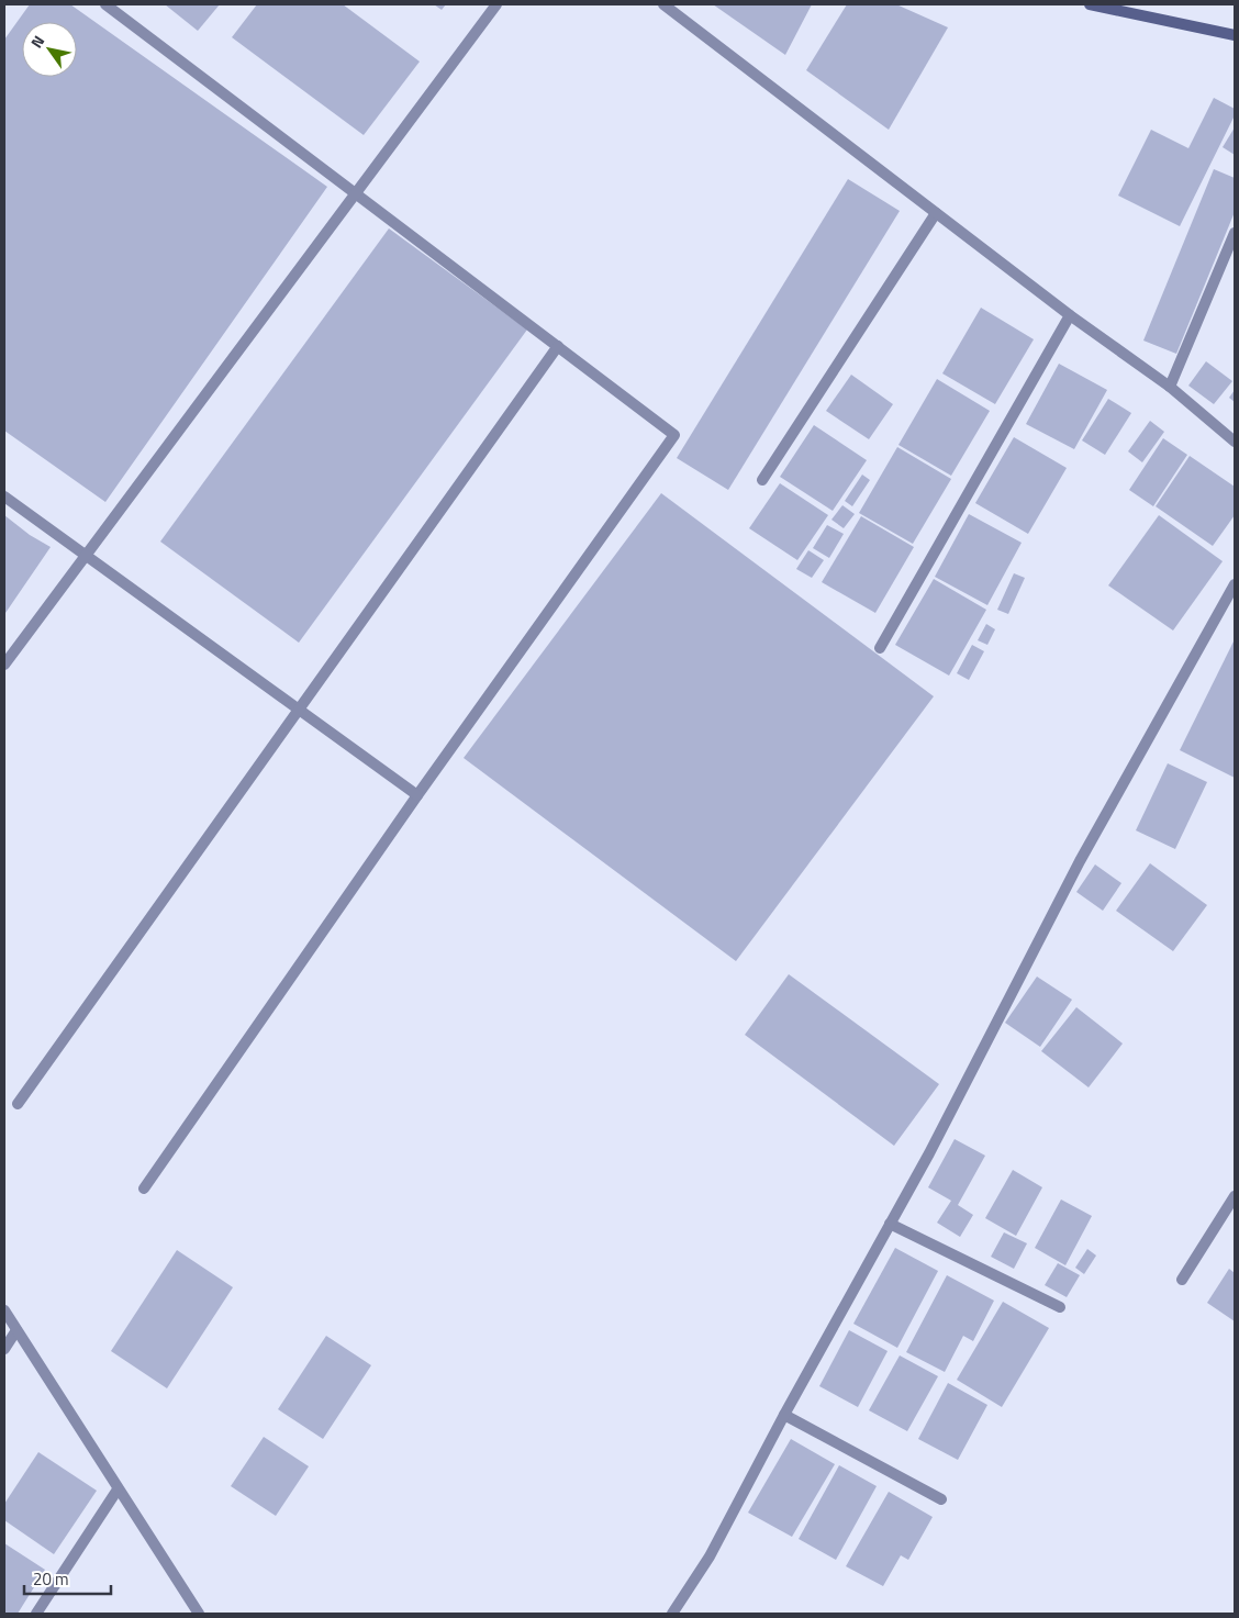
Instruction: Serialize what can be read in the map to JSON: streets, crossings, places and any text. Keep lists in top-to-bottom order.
{
  "scale_bar": "20 m",
  "north": "top left"
}
